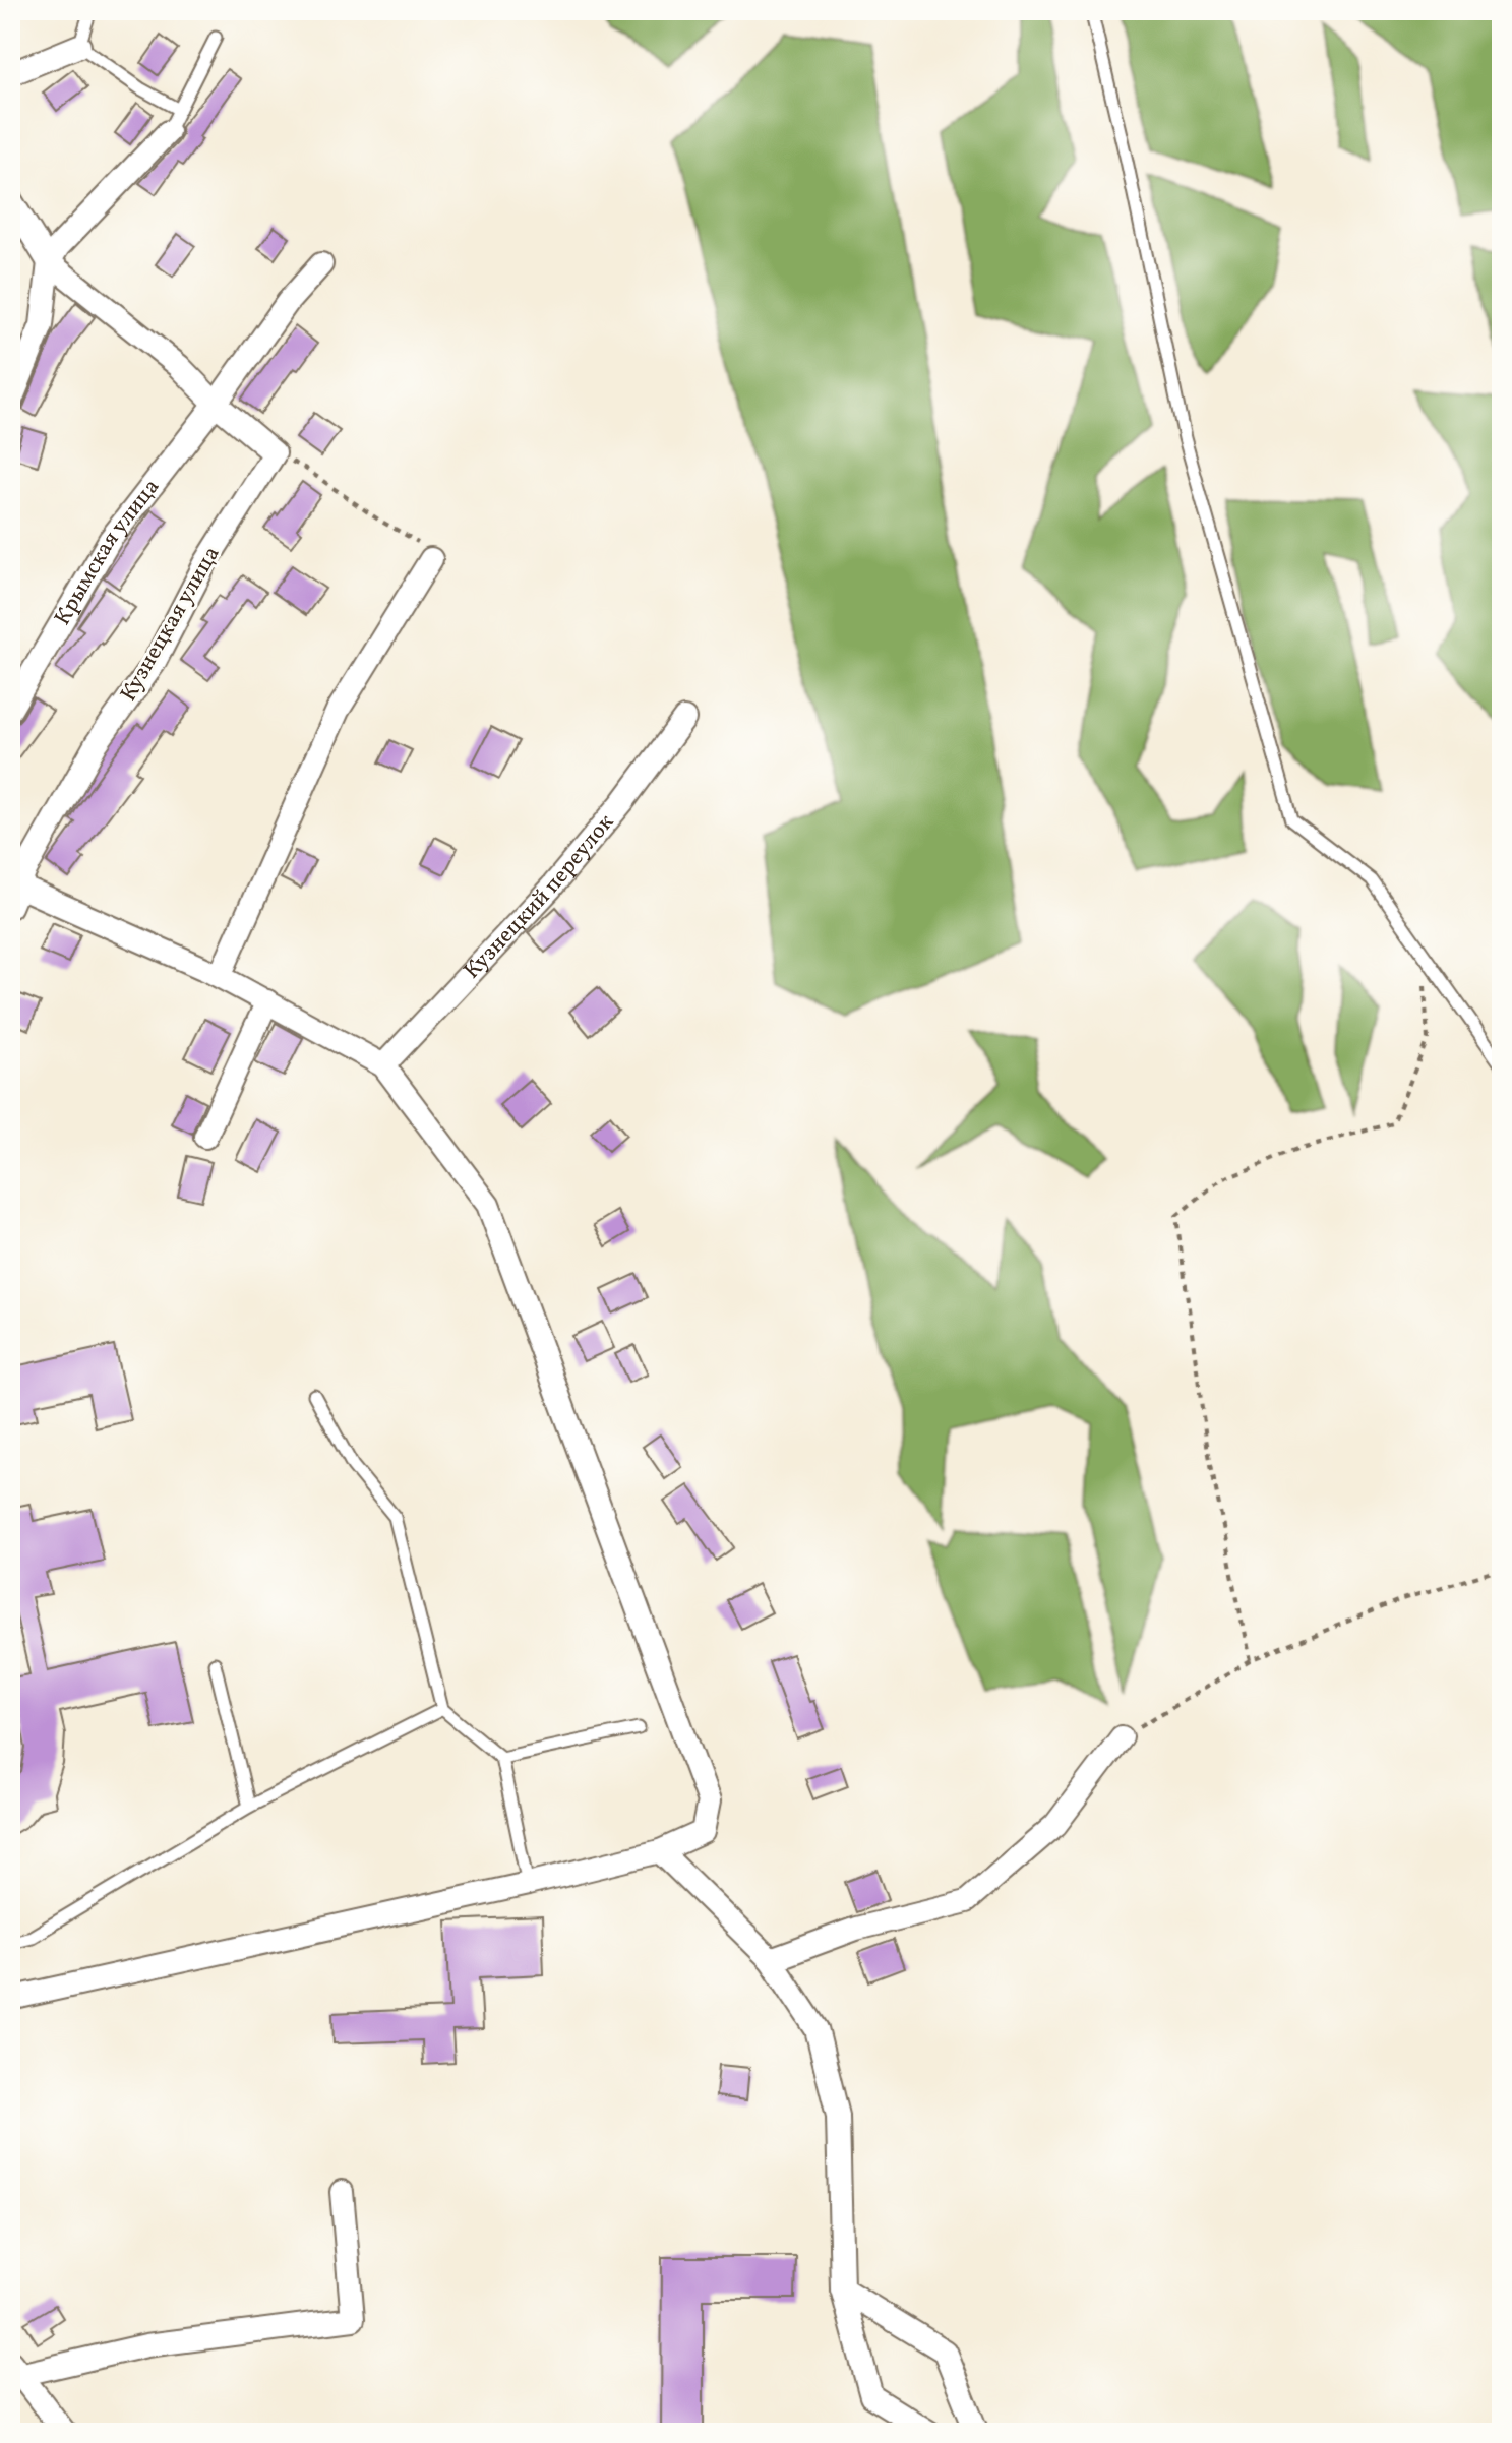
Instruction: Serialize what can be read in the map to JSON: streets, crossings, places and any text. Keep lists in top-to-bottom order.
{
  "streets": {
    "street": ["Крымская улица", "Кузнецкая улица", "Кузнецкий переулок"]
  }
}
